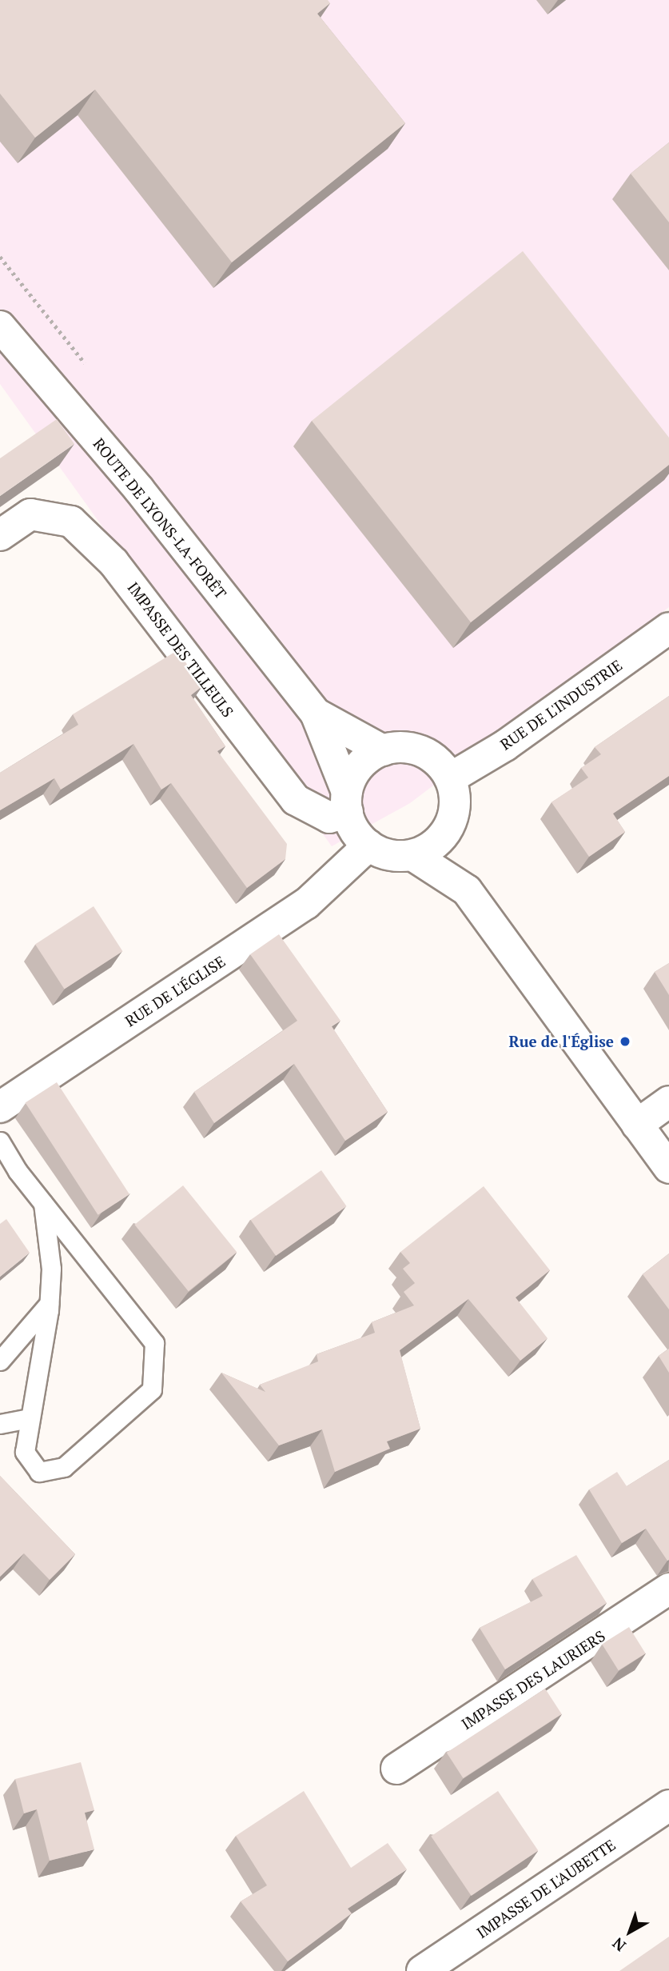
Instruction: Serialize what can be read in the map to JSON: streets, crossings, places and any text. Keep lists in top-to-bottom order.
{
  "streets": {
    "street": [
      "ROUTE DE LYONS-LA-FORÊT",
      "IMPASSE DES TILLEULS",
      "RUE DE L'INDUSTRIE",
      "RUE DE L'ÉGLISE",
      "IMPASSE DES LAURIERS",
      "IMPASSE DE L'AUBETTE"
    ]
  },
  "crossings": [
    ["ROUTE DE LYONS-LA-FORÊT", "IMPASSE DES TILLEULS"],
    ["ROUTE DE LYONS-LA-FORÊT", "RUE DE L'INDUSTRIE"],
    ["ROUTE DE LYONS-LA-FORÊT", "RUE DE L'ÉGLISE"],
    ["IMPASSE DES TILLEULS", "RUE DE L'INDUSTRIE"],
    ["IMPASSE DES TILLEULS", "RUE DE L'ÉGLISE"],
    ["RUE DE L'INDUSTRIE", "RUE DE L'ÉGLISE"]
  ],
  "places": ["Rue de l'Église"],
  "north": "bottom left"
}
